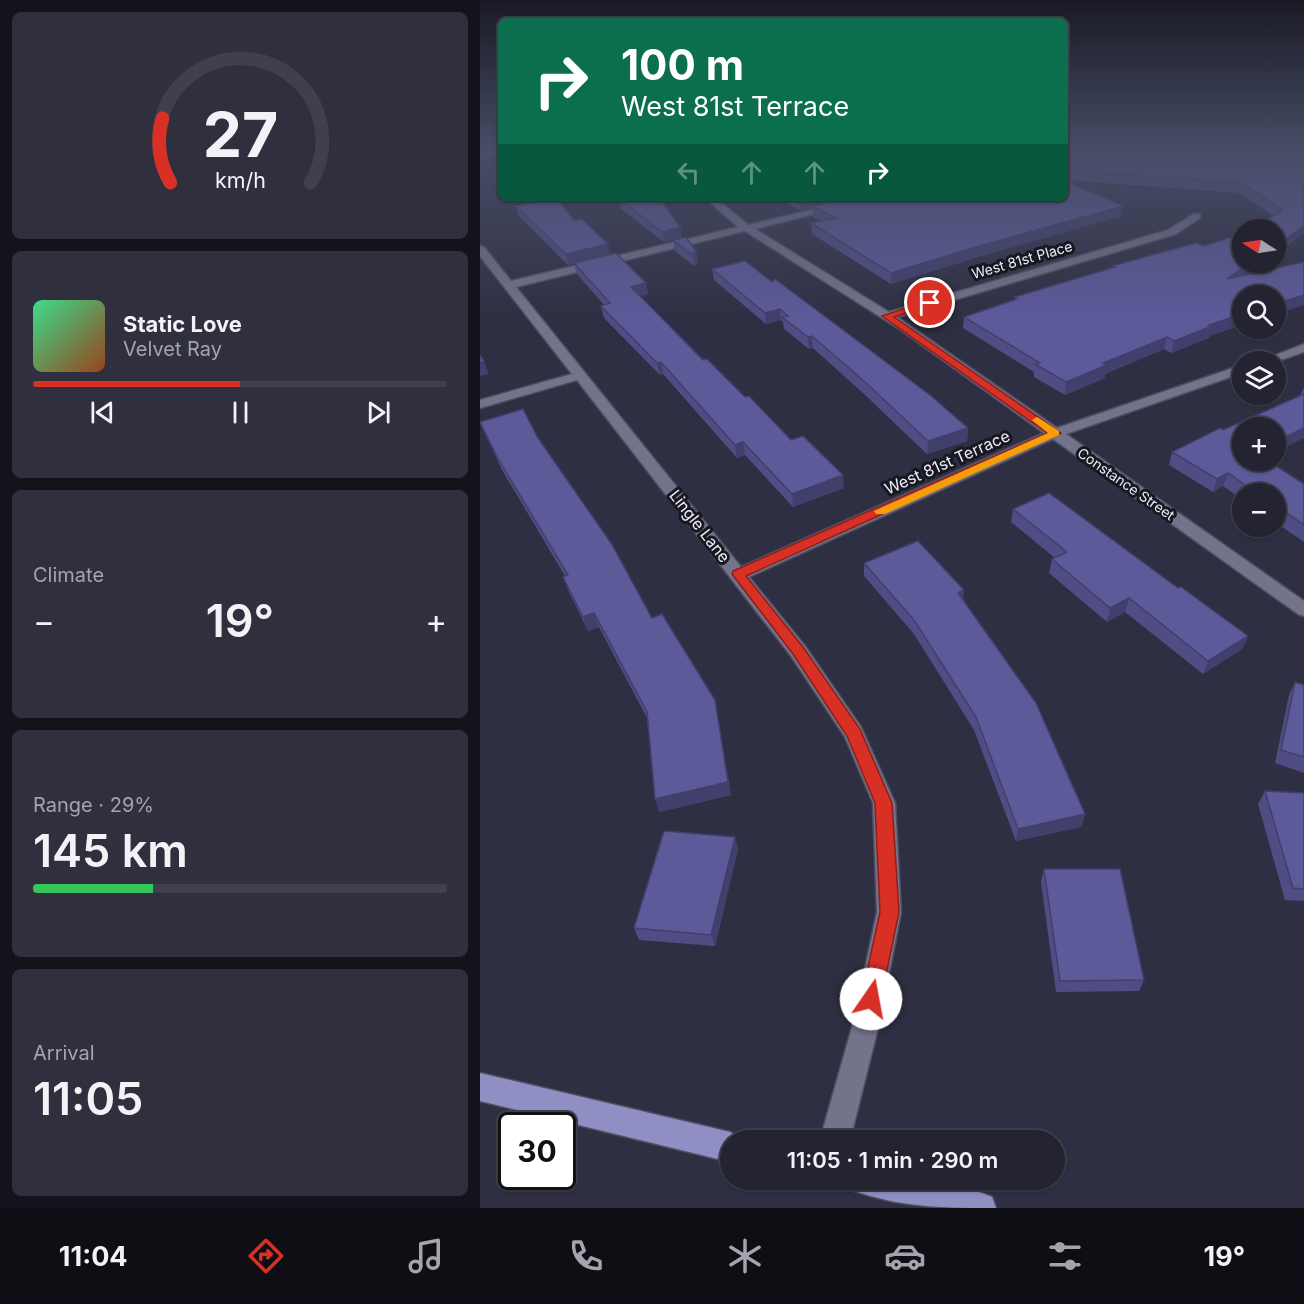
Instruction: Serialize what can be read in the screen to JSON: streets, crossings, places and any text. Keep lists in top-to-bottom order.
{
  "streets": {
    "street": [
      "West 81st Place",
      "West 81st Terrace",
      "Constance Street",
      "Lingle Lane"
    ]
  },
  "crossings": [
    ["West 81st Place", "Constance Street"],
    ["West 81st Terrace", "Constance Street"],
    ["West 81st Terrace", "Lingle Lane"]
  ],
  "north": "left",
  "page": {
    "turn": ["100 m", "West 81st Terrace"],
    "map_buttons": ["+", "−"],
    "song": ["Static Love", "Velvet Ray"],
    "tile": [
      "Climate",
      ["Range · 29%", "145 km"],
      ["Arrival", "11:05"]
    ],
    "heat": ["−", "19°", "+"],
    "limit": "30",
    "trip": "11:05 · 1 min · 290 m",
    "tabs": ["11:04", "19°"],
    "gauge": ["27", "km/h"]
  }
}
